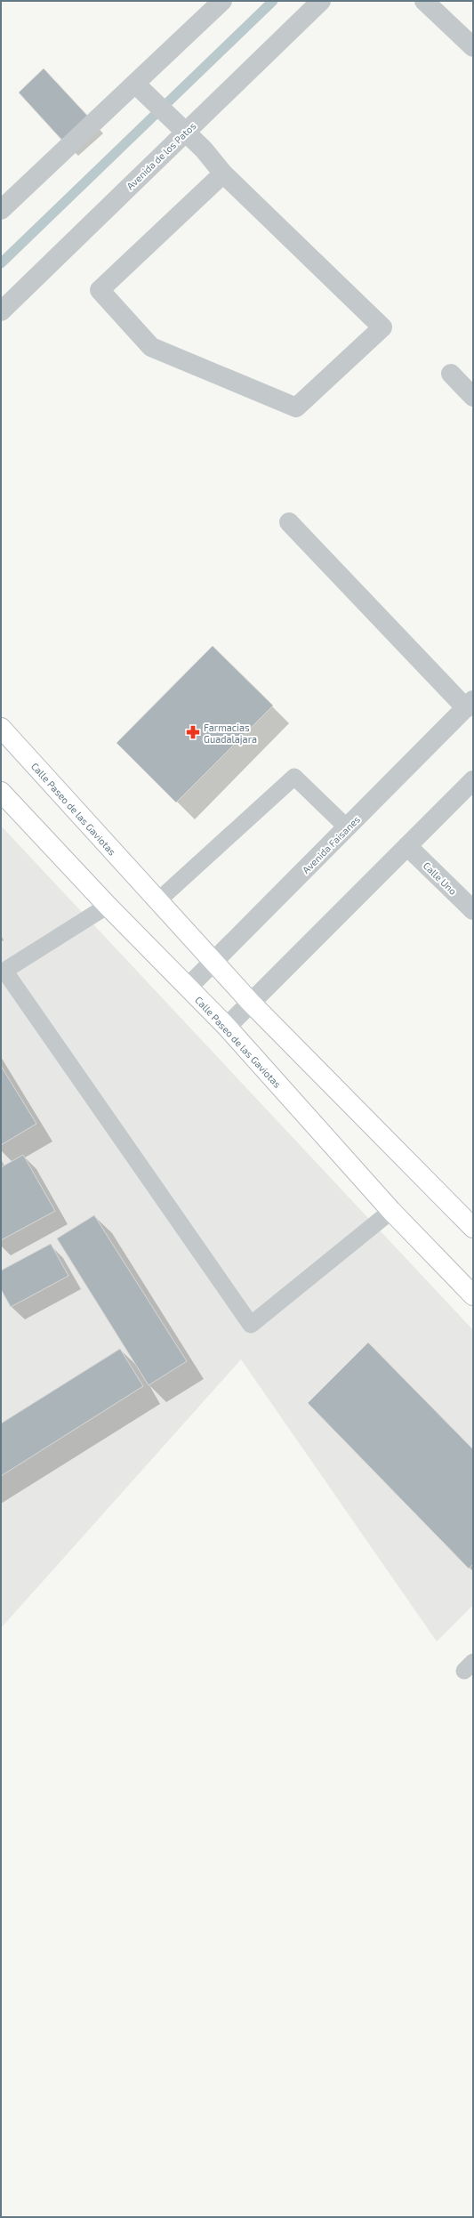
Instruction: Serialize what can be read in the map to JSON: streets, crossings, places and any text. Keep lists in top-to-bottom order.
{
  "streets": {
    "main road": ["Calle Paseo de las Gaviotas"],
    "street": ["Avenida de los Patos", "Avenida Faisanes", "Calle Uno"]
  },
  "crossings": [
    ["Calle Paseo de las Gaviotas", "Avenida Faisanes"]
  ],
  "places": {
    "pharmacy": ["Farmacias Guadalajara"]
  }
}
